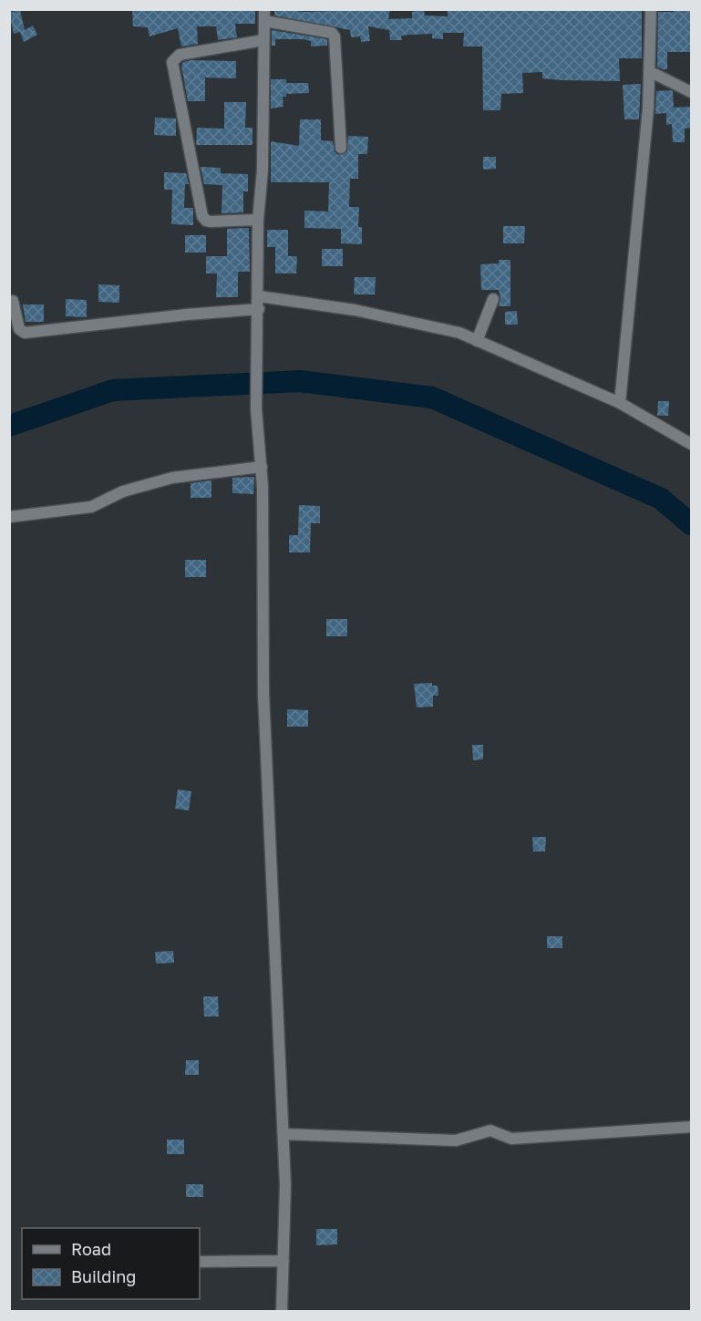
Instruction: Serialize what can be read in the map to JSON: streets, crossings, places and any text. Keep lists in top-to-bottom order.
{
  "legend": ["Road", "Building"]
}
